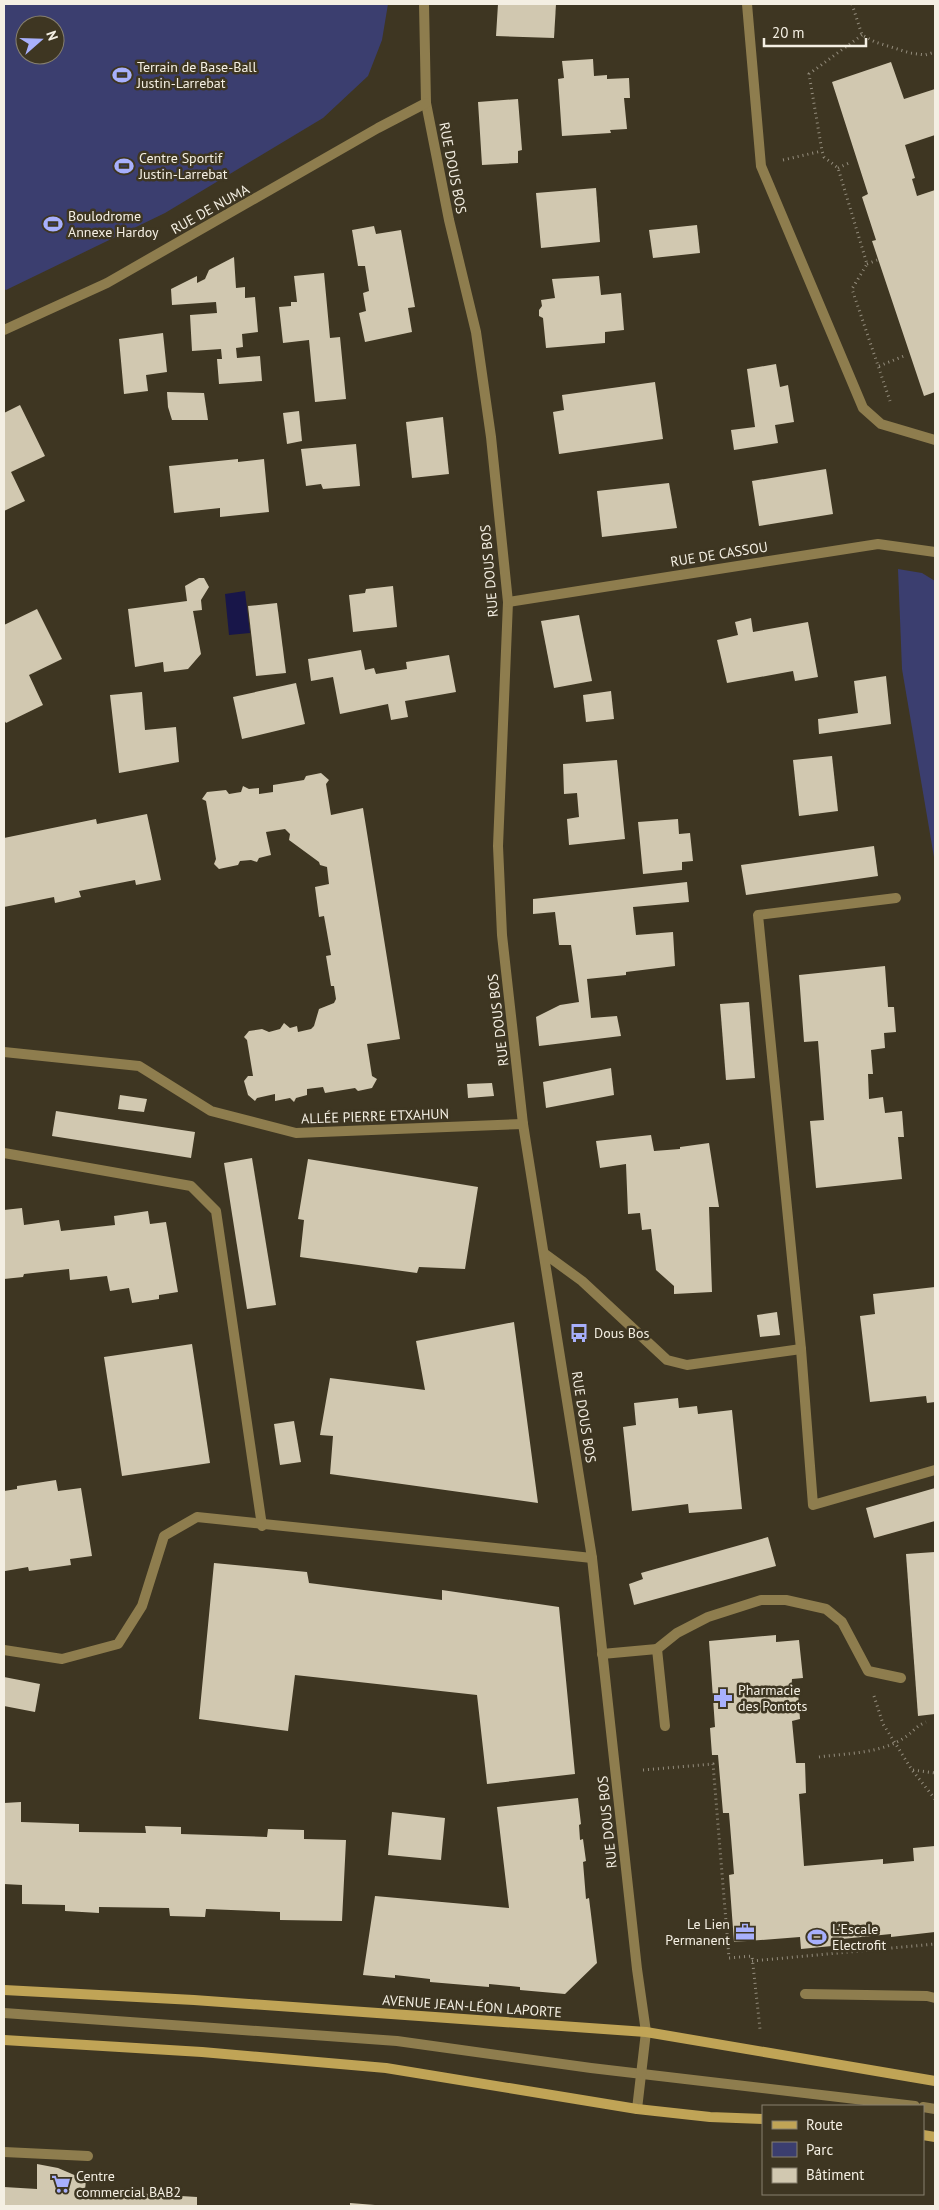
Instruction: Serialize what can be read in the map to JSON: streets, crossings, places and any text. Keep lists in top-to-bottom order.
{
  "streets": {
    "street": [
      "RUE DOUS BOS",
      "RUE DE NUMA",
      "RUE DE CASSOU",
      "ALLÉE PIERRE ETXAHUN",
      "AVENUE JEAN-LÉON LAPORTE"
    ]
  },
  "crossings": [
    ["RUE DOUS BOS", "RUE DE NUMA"],
    ["RUE DOUS BOS", "RUE DE CASSOU"],
    ["RUE DOUS BOS", "ALLÉE PIERRE ETXAHUN"],
    ["RUE DOUS BOS", "AVENUE JEAN-LÉON LAPORTE"]
  ],
  "places": {
    "sports": [
      "Terrain de Base-Ball Justin-Larrebat",
      "Centre Sportif Justin-Larrebat",
      "Boulodrome Annexe Hardoy",
      "L'Escale Electrofit"
    ],
    "bus stop": ["Dous Bos"],
    "pharmacy": ["Pharmacie des Pontots"],
    "office": ["Le Lien Permanent"],
    "supermarket": ["Centre commercial BAB2"]
  },
  "legend": ["Route", "Parc", "Bâtiment"],
  "scale_bar": "20 m",
  "north": "right"
}
